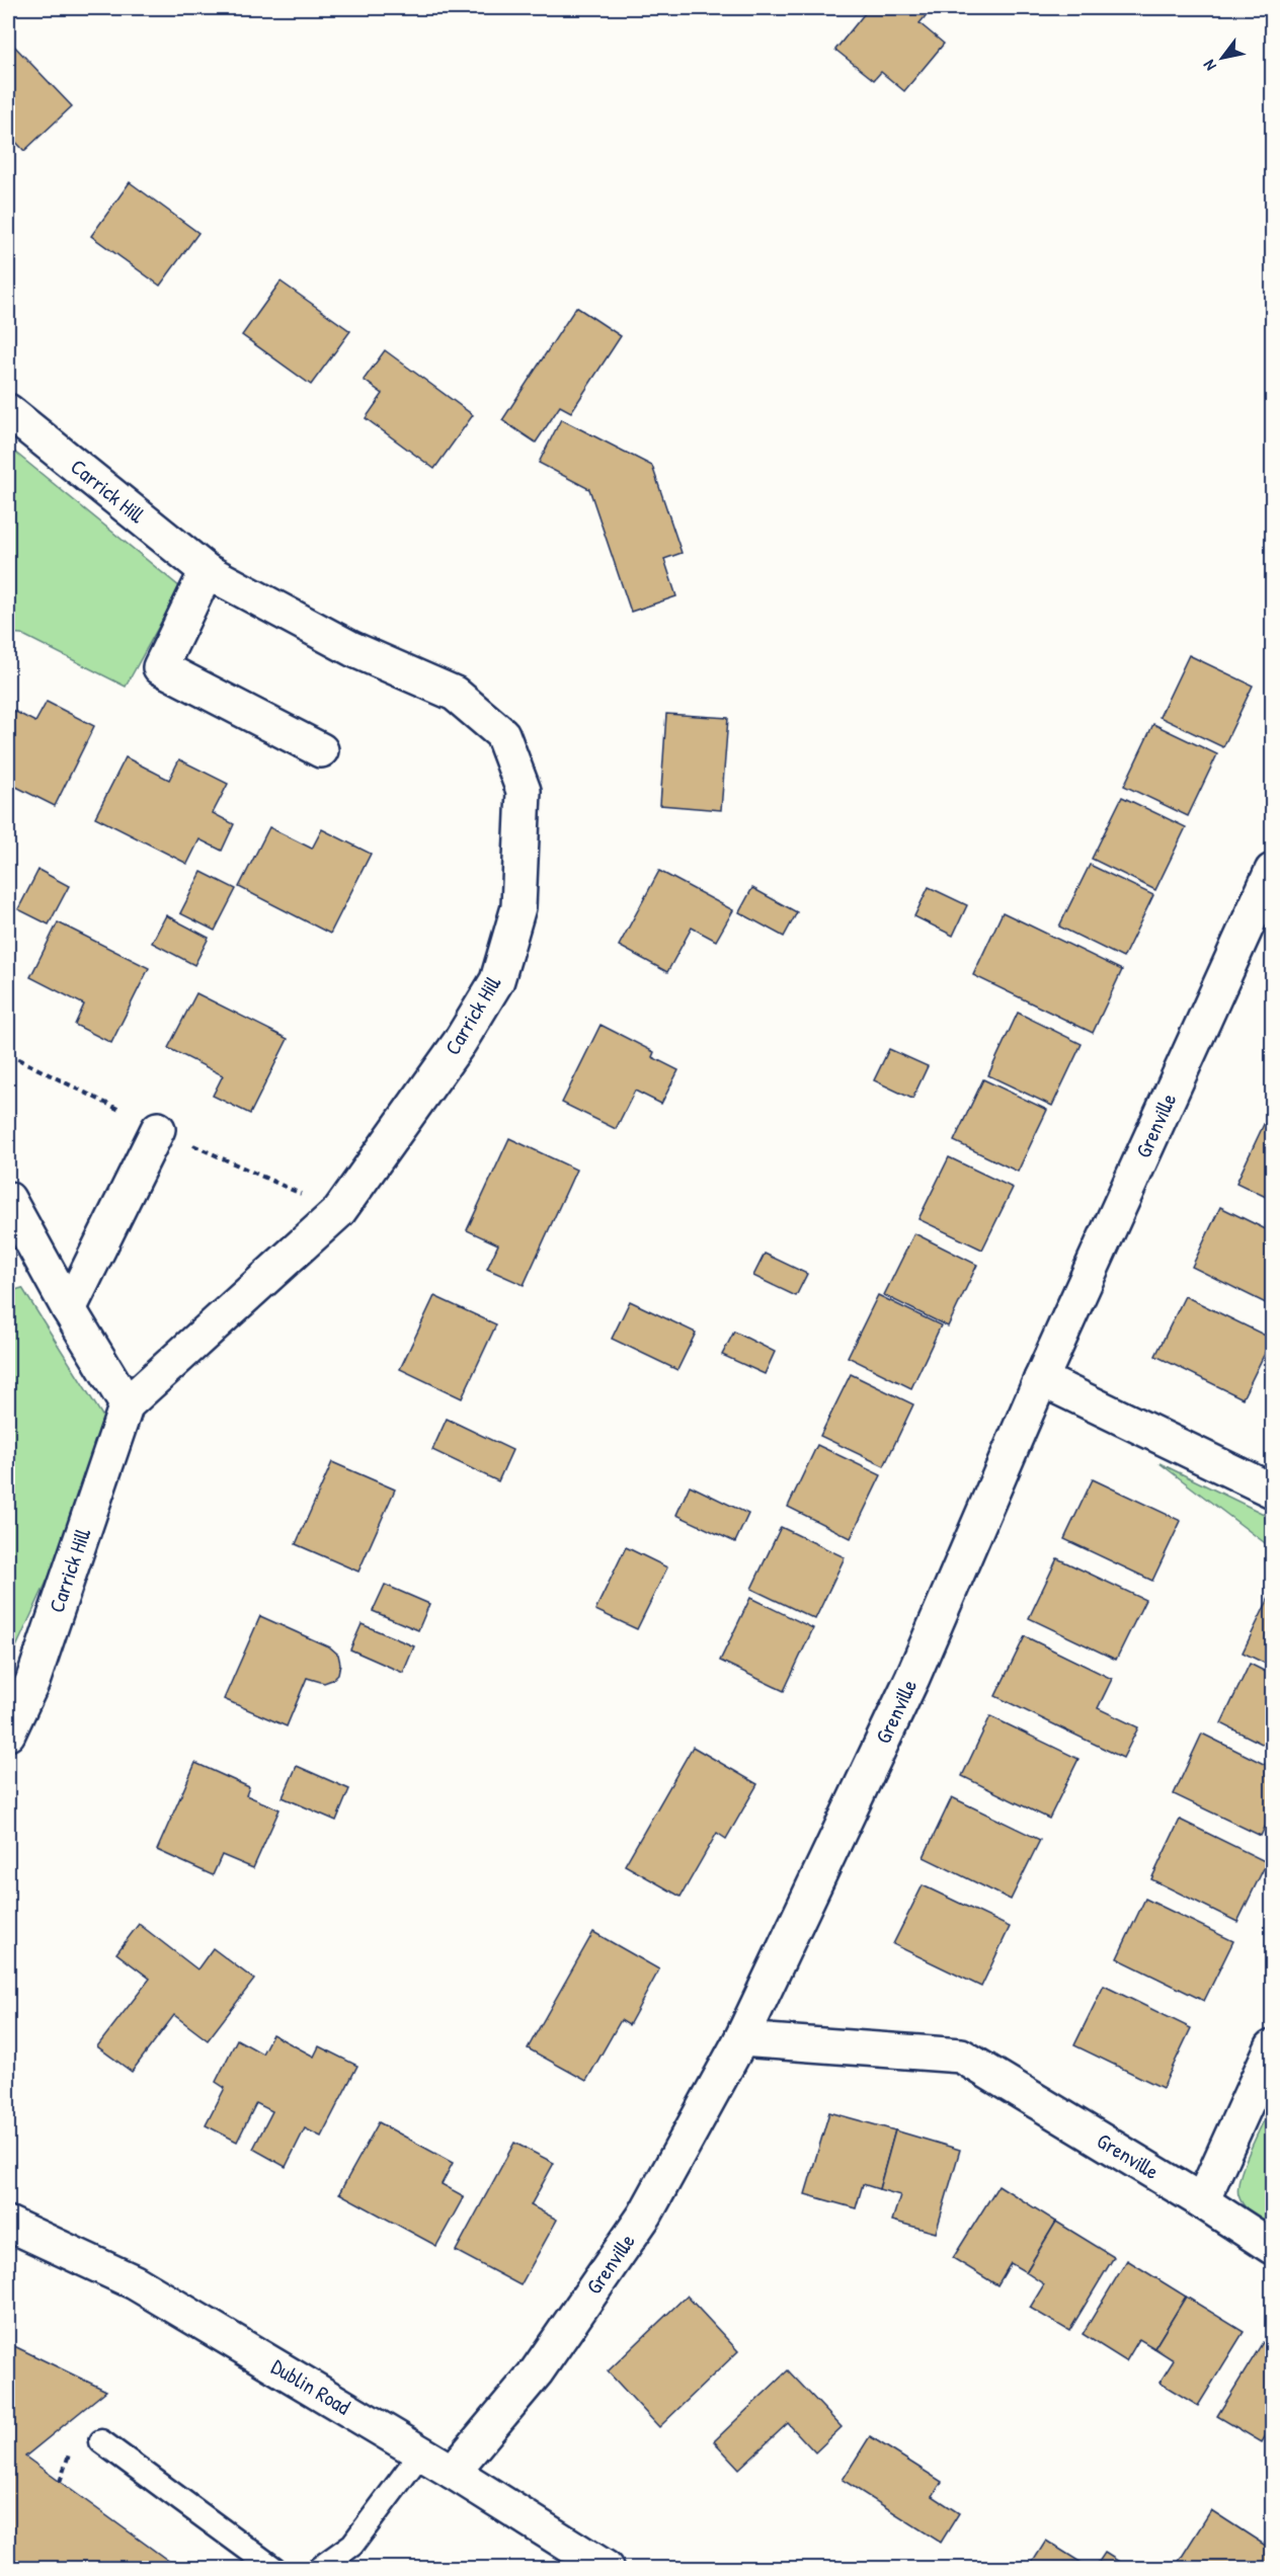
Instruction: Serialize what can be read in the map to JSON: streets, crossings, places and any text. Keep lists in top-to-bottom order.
{
  "streets": {
    "street": ["Carrick Hill", "Grenville", "Dublin Road"]
  },
  "crossings": [
    ["Grenville", "Dublin Road"]
  ],
  "north": "bottom left"
}
